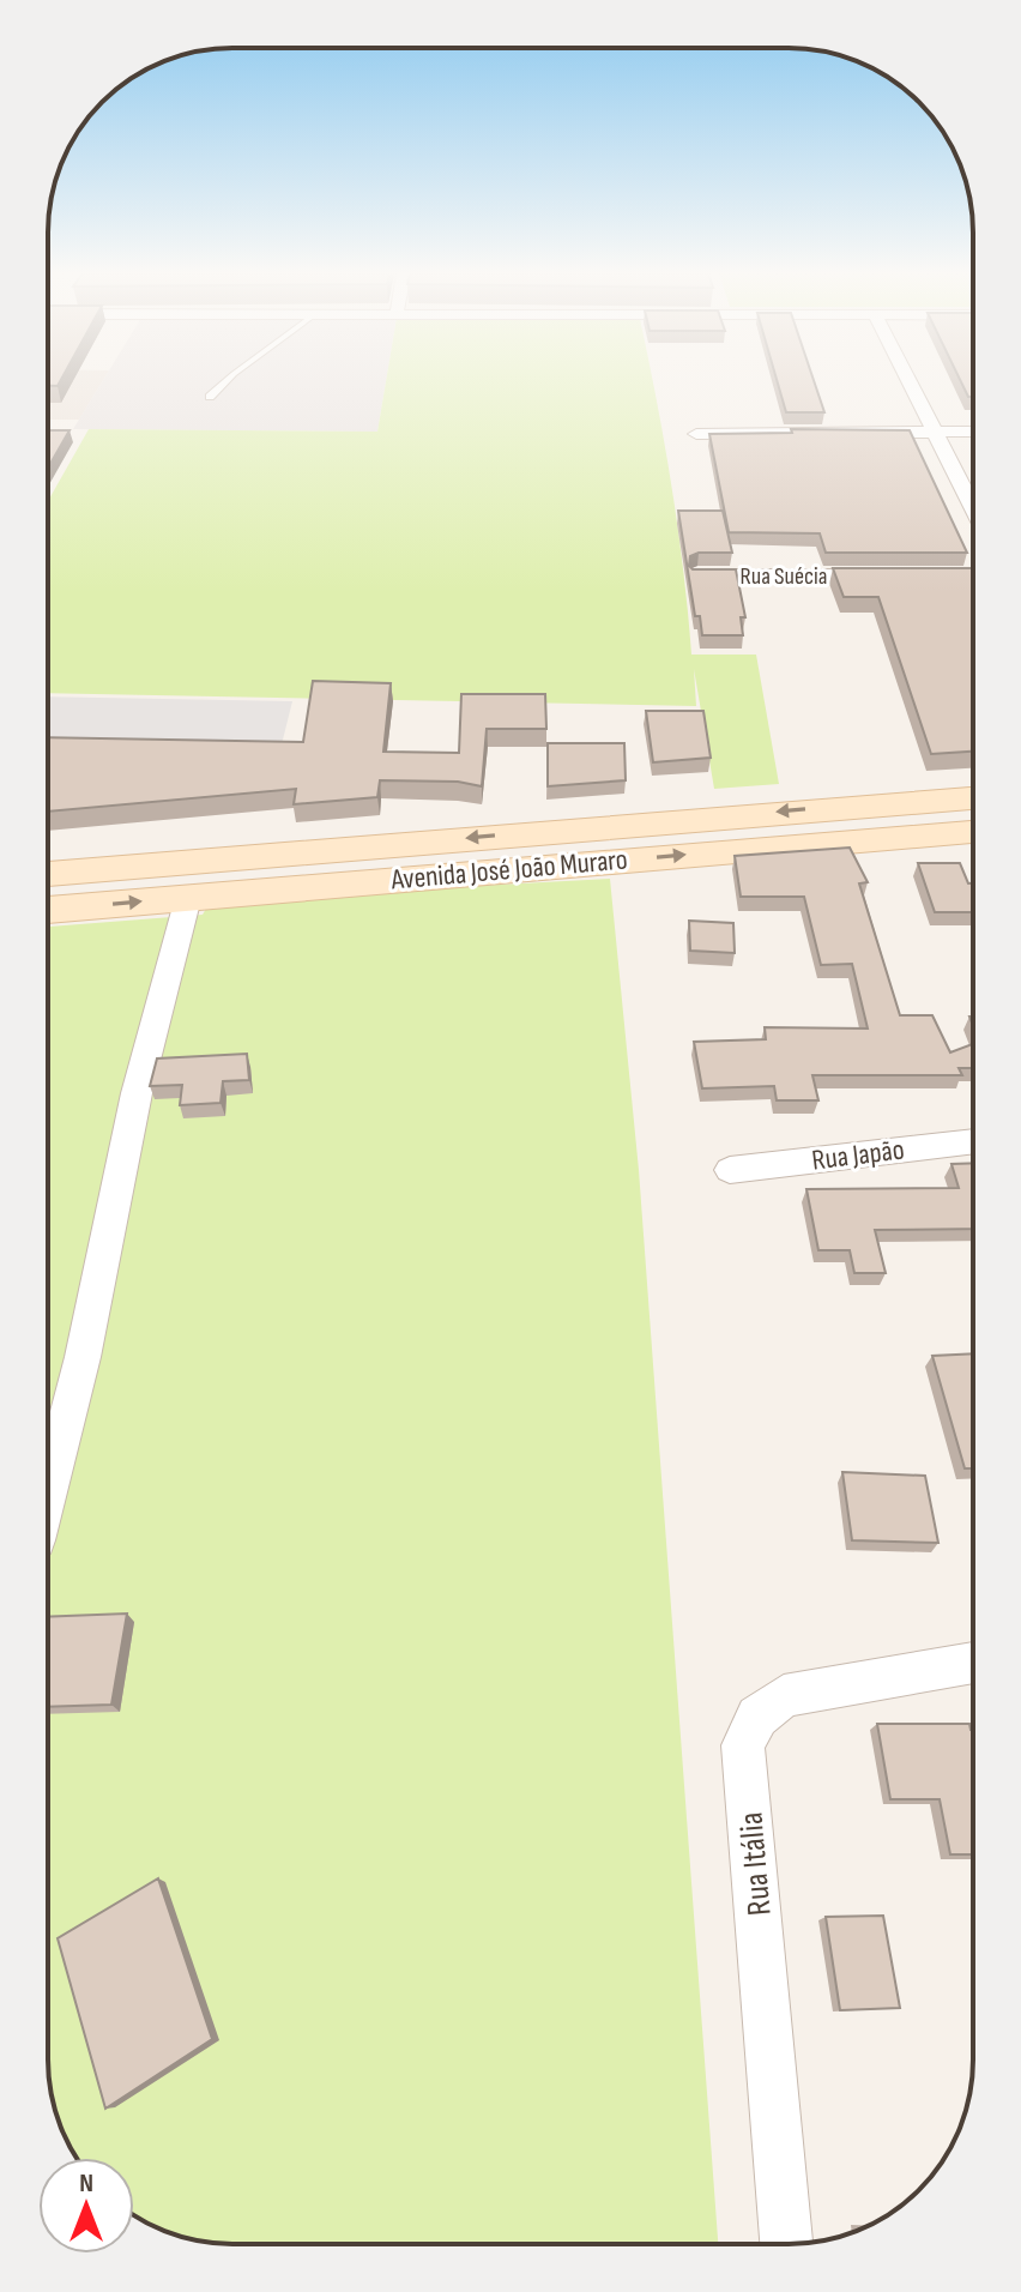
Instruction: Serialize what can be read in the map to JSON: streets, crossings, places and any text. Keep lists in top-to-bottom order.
{
  "streets": {
    "main road": ["Avenida José João Muraro"],
    "street": ["Rua Suécia", "Rua Japão", "Rua Itália"]
  },
  "north": "top"
}
